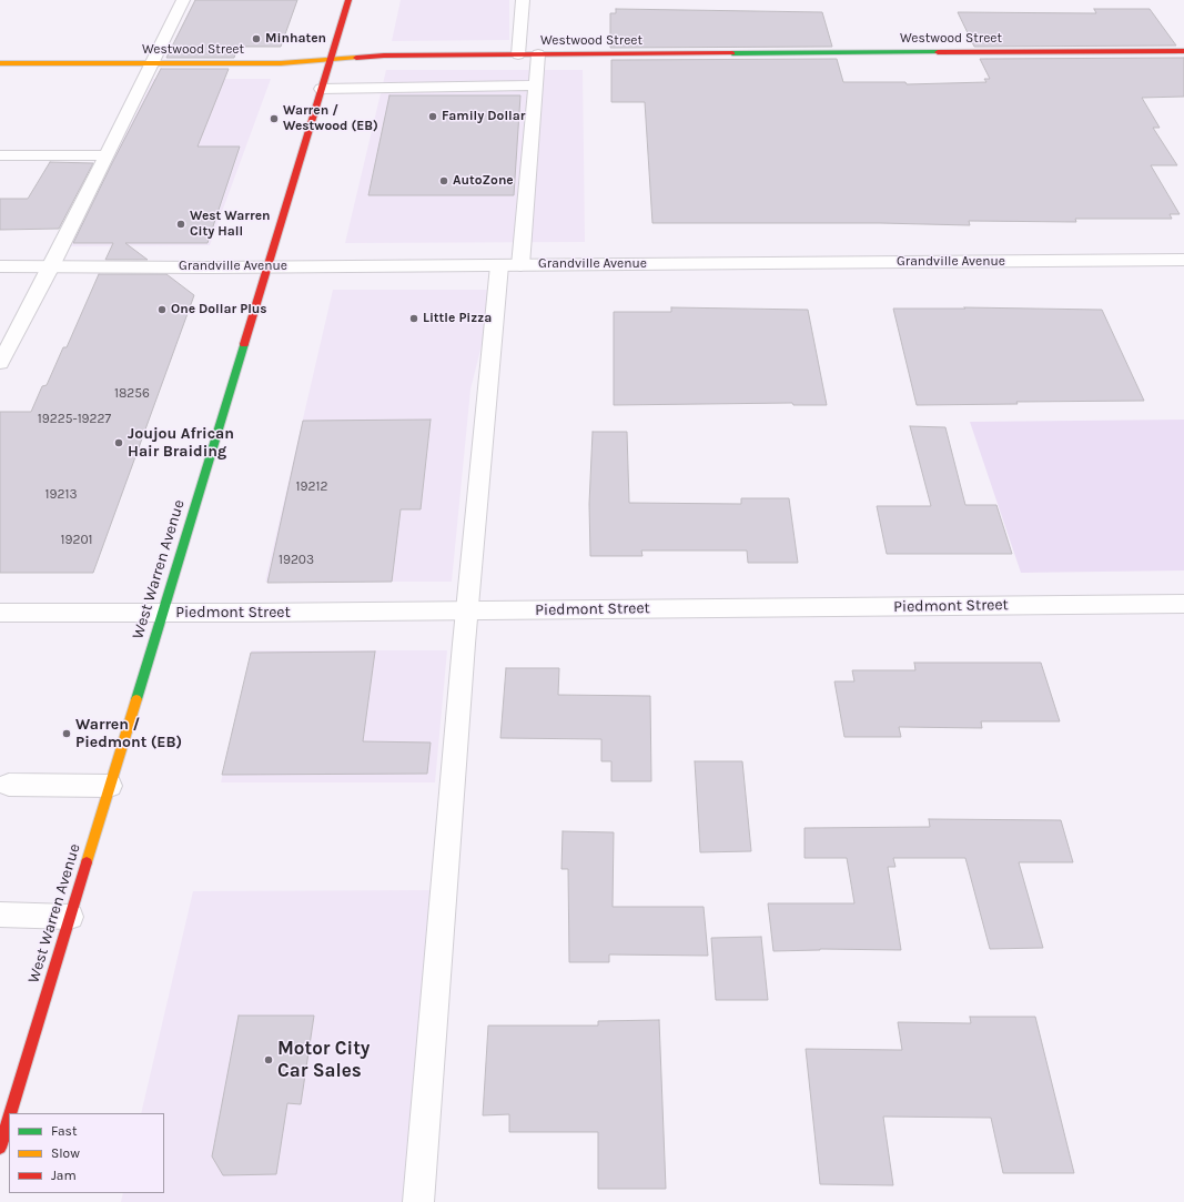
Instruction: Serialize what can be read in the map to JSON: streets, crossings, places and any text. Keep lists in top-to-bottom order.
{
  "streets": {
    "main road": ["Westwood Street", "West Warren Avenue"],
    "street": ["Grandville Avenue", "Piedmont Street"]
  },
  "crossings": [
    ["Westwood Street", "West Warren Avenue"],
    ["Grandville Avenue", "West Warren Avenue"],
    ["West Warren Avenue", "Piedmont Street"]
  ],
  "places": [
    "Minhaten",
    "Family Dollar",
    "Warren / Westwood (EB)",
    "AutoZone",
    "West Warren City Hall",
    "One Dollar Plus",
    "Little Pizza",
    "Joujou African Hair Braiding",
    "Warren / Piedmont (EB)",
    "Motor City Car Sales"
  ],
  "house_numbers": [
    "18256",
    "19225-19227",
    "19212",
    "19213",
    "19201",
    "19203"
  ],
  "legend": ["Fast", "Slow", "Jam"]
}
